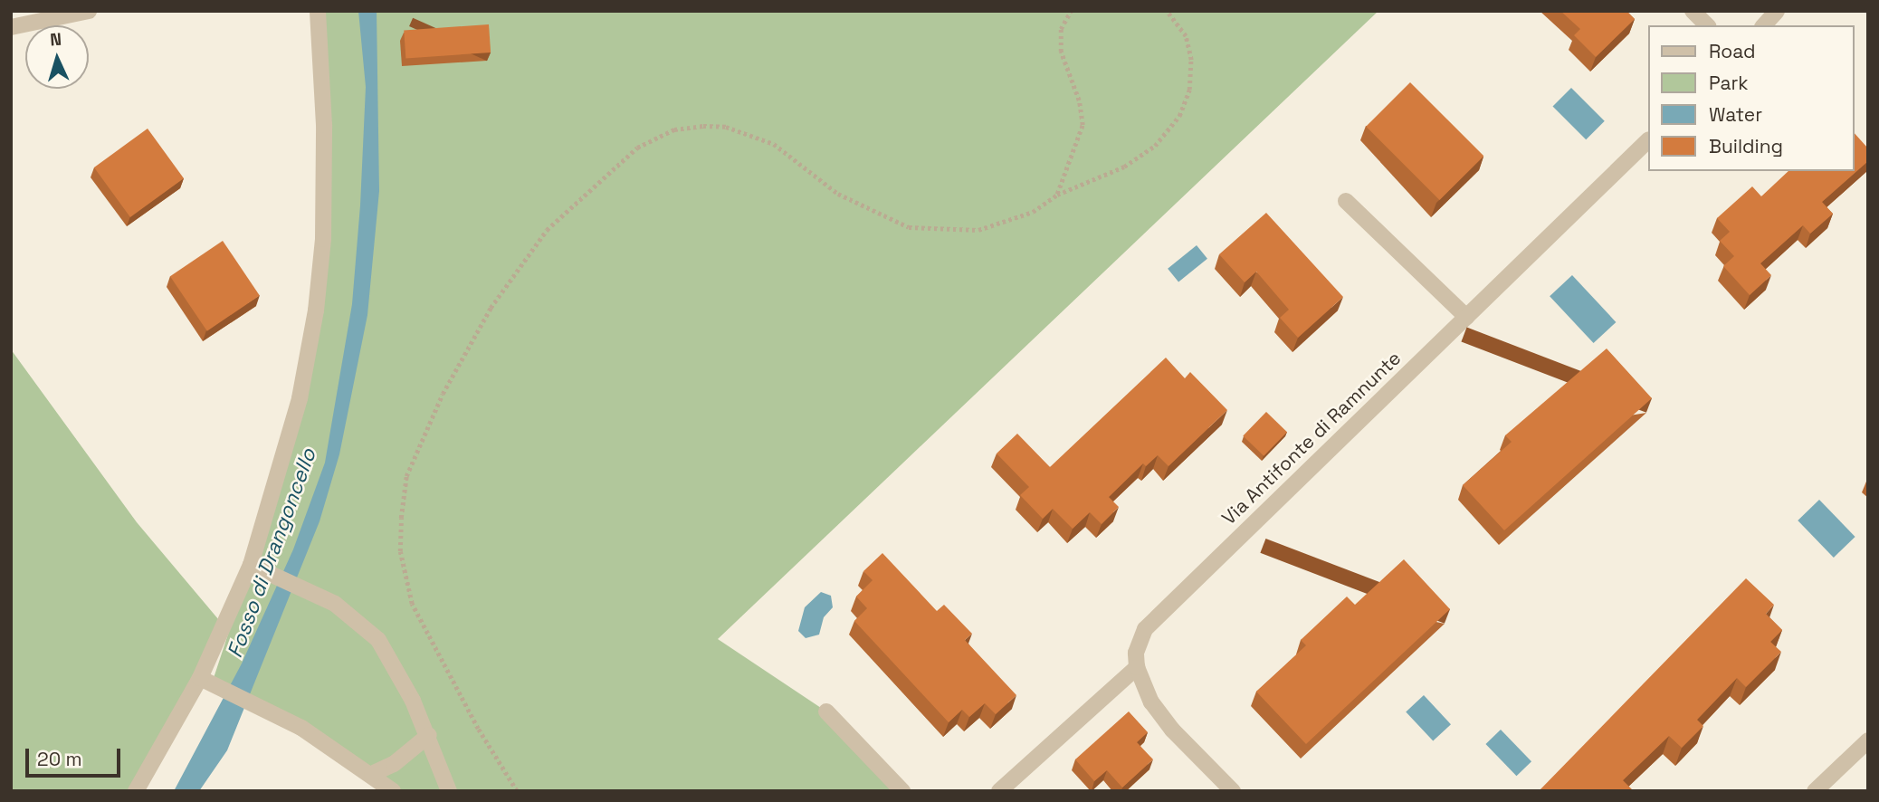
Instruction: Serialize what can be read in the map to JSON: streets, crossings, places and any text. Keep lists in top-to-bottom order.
{
  "streets": {
    "street": ["Via Antifonte di Ramnunte"]
  },
  "water": ["Fosso di Drangoncello"],
  "legend": [
    "Road",
    "Park",
    "Water",
    "Building"
  ],
  "scale_bar": "20 m",
  "north": "top"
}
